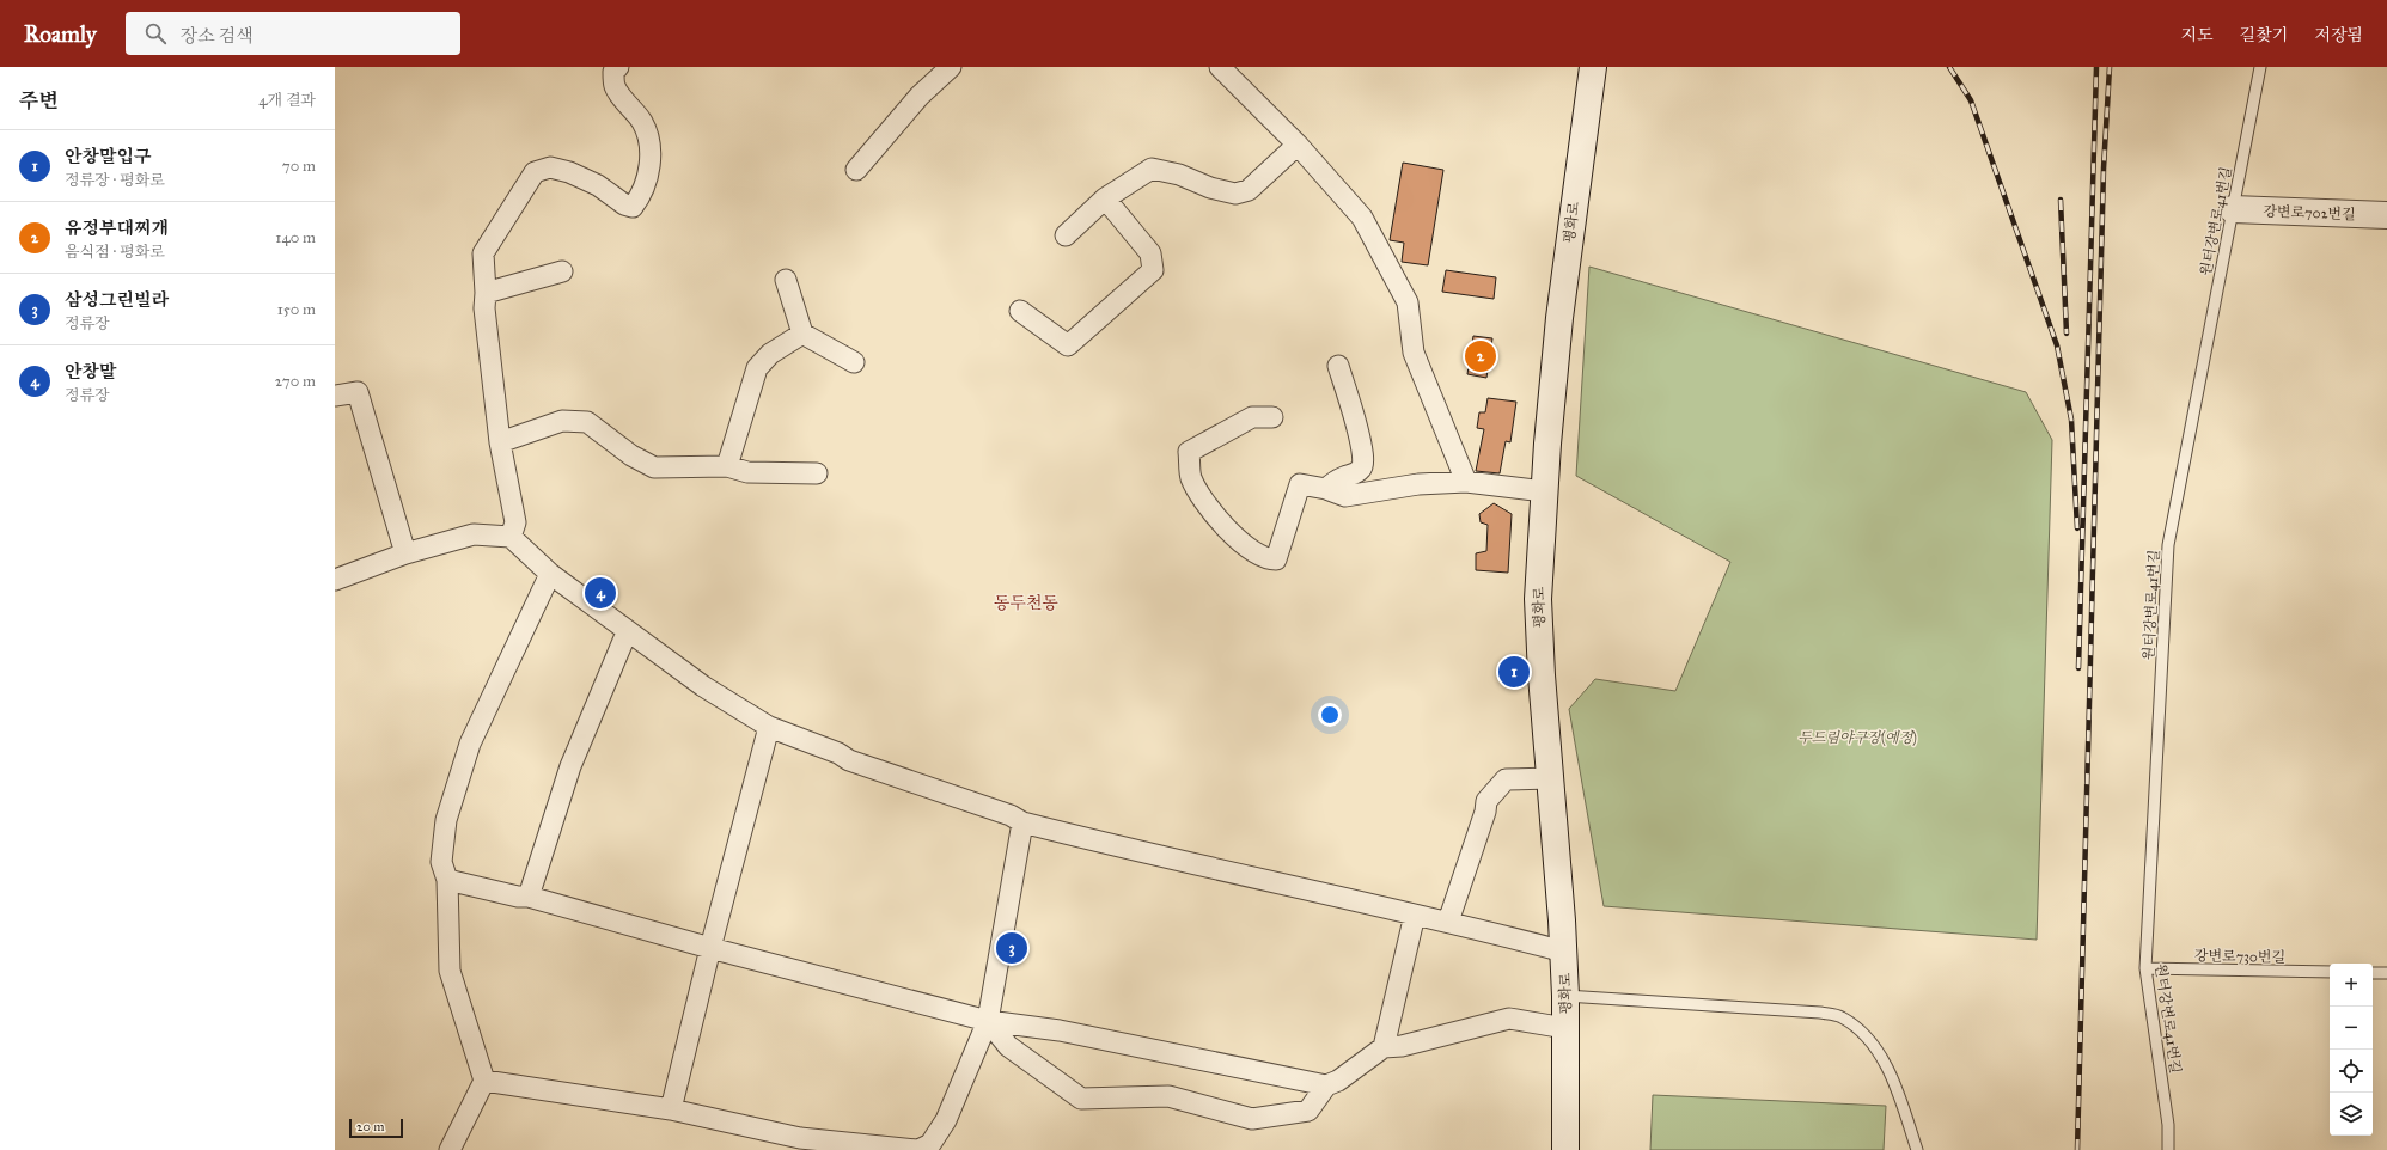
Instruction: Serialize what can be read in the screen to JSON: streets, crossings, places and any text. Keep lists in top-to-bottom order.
{
  "streets": {
    "main road": ["강변로702번길", "평화로"],
    "lane": ["원터강변로41번길", "강변로730번길"]
  },
  "crossings": [
    ["강변로702번길", "원터강변로41번길"],
    ["원터강변로41번길", "강변로730번길"]
  ],
  "districts": ["동두천동"],
  "parks": ["두드림야구장(예정)"],
  "scale_bar": "20 m",
  "page": {
    "header": "Roamly",
    "search": "장소 검색",
    "nav": ["지도", "길찾기", "저장됨"],
    "heading": ["주변", "4개 결과"],
    "list": [
      {
        "mark": "1",
        "name": "안창말입구",
        "note": "정류장 · 평화로",
        "value": "70 m"
      },
      {
        "mark": "2",
        "name": "유정부대찌개",
        "note": "음식점 · 평화로",
        "value": "140 m"
      },
      {
        "mark": "3",
        "name": "삼성그린빌라",
        "note": "정류장",
        "value": "150 m"
      },
      {
        "mark": "4",
        "name": "안창말",
        "note": "정류장",
        "value": "270 m"
      }
    ],
    "pins": [
      "2",
      "4",
      "1",
      "3"
    ],
    "map_buttons": ["+", "−"],
    "scale": "20 m"
  }
}
